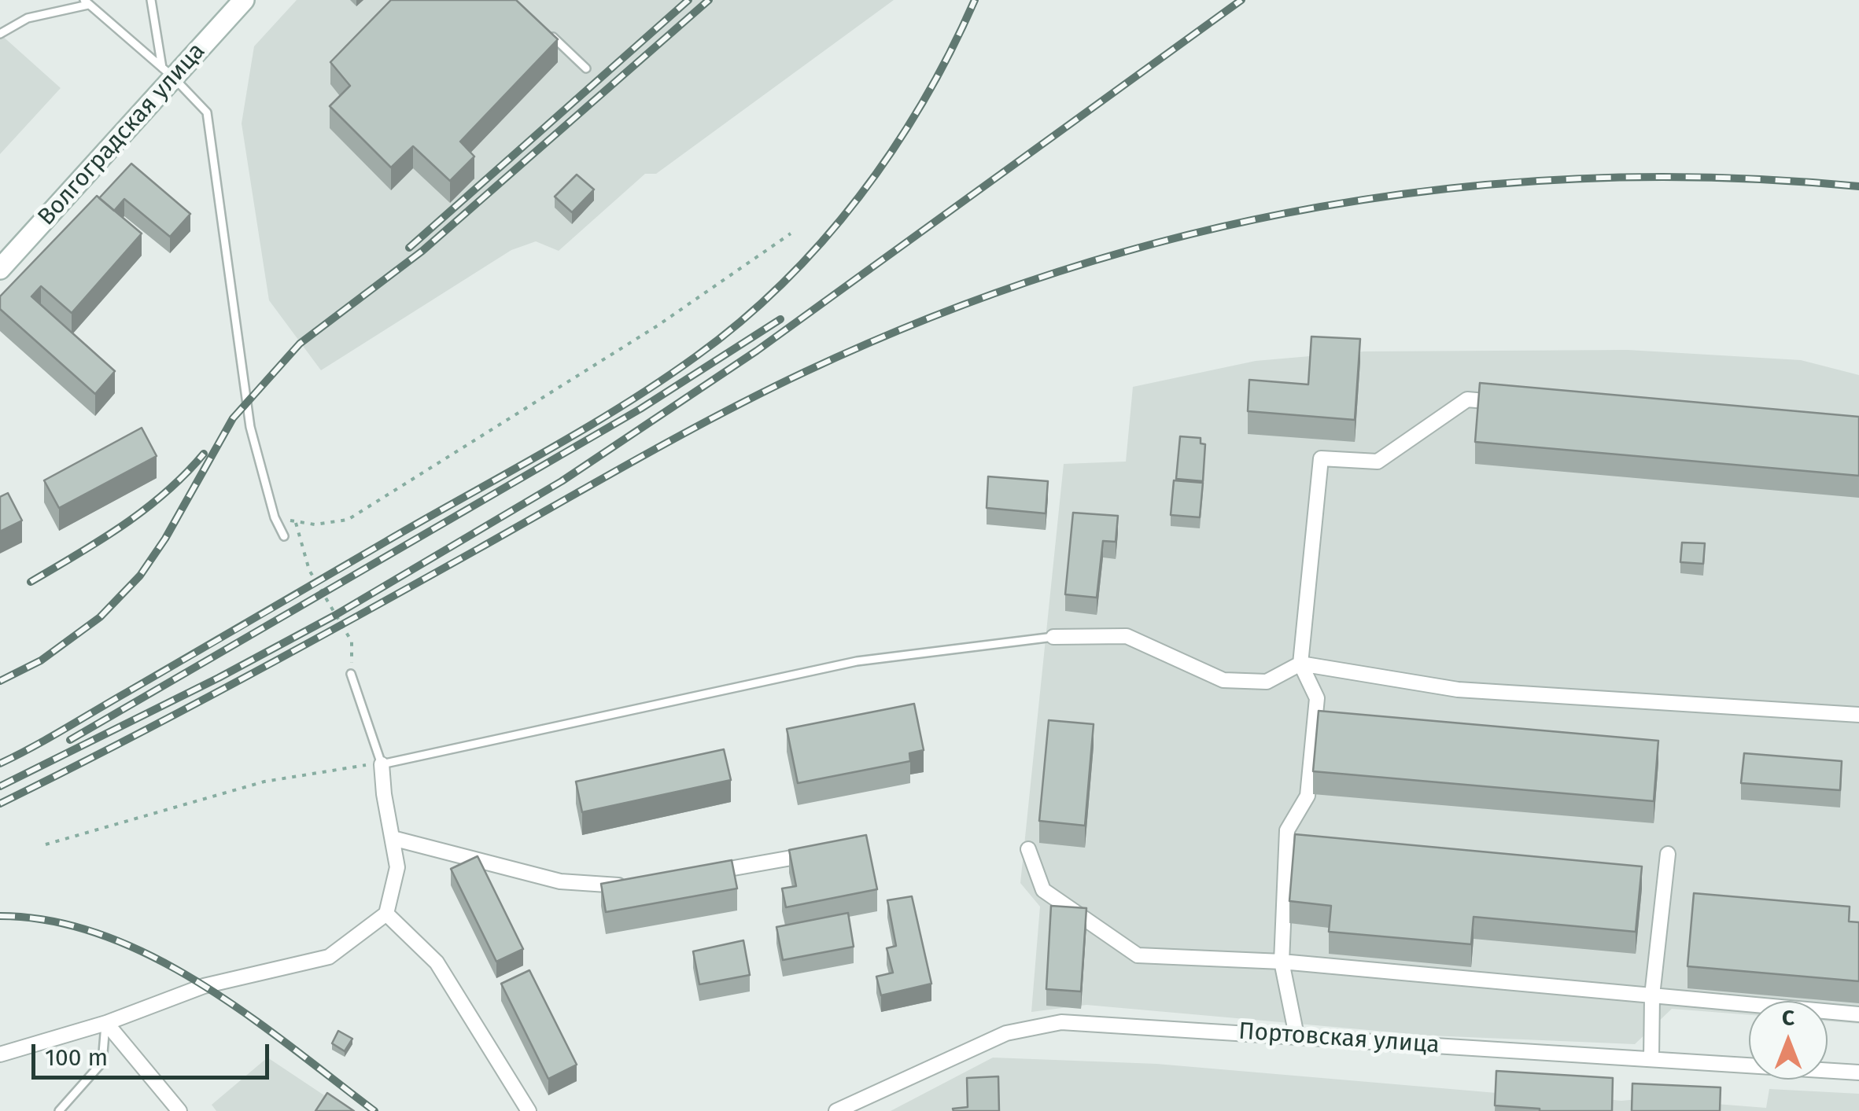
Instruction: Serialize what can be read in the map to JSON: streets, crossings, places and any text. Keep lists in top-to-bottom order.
{
  "streets": {
    "main road": ["Волгоградская улица"],
    "street": ["Портовская улица"]
  },
  "scale_bar": "100 m",
  "north": "top"
}
